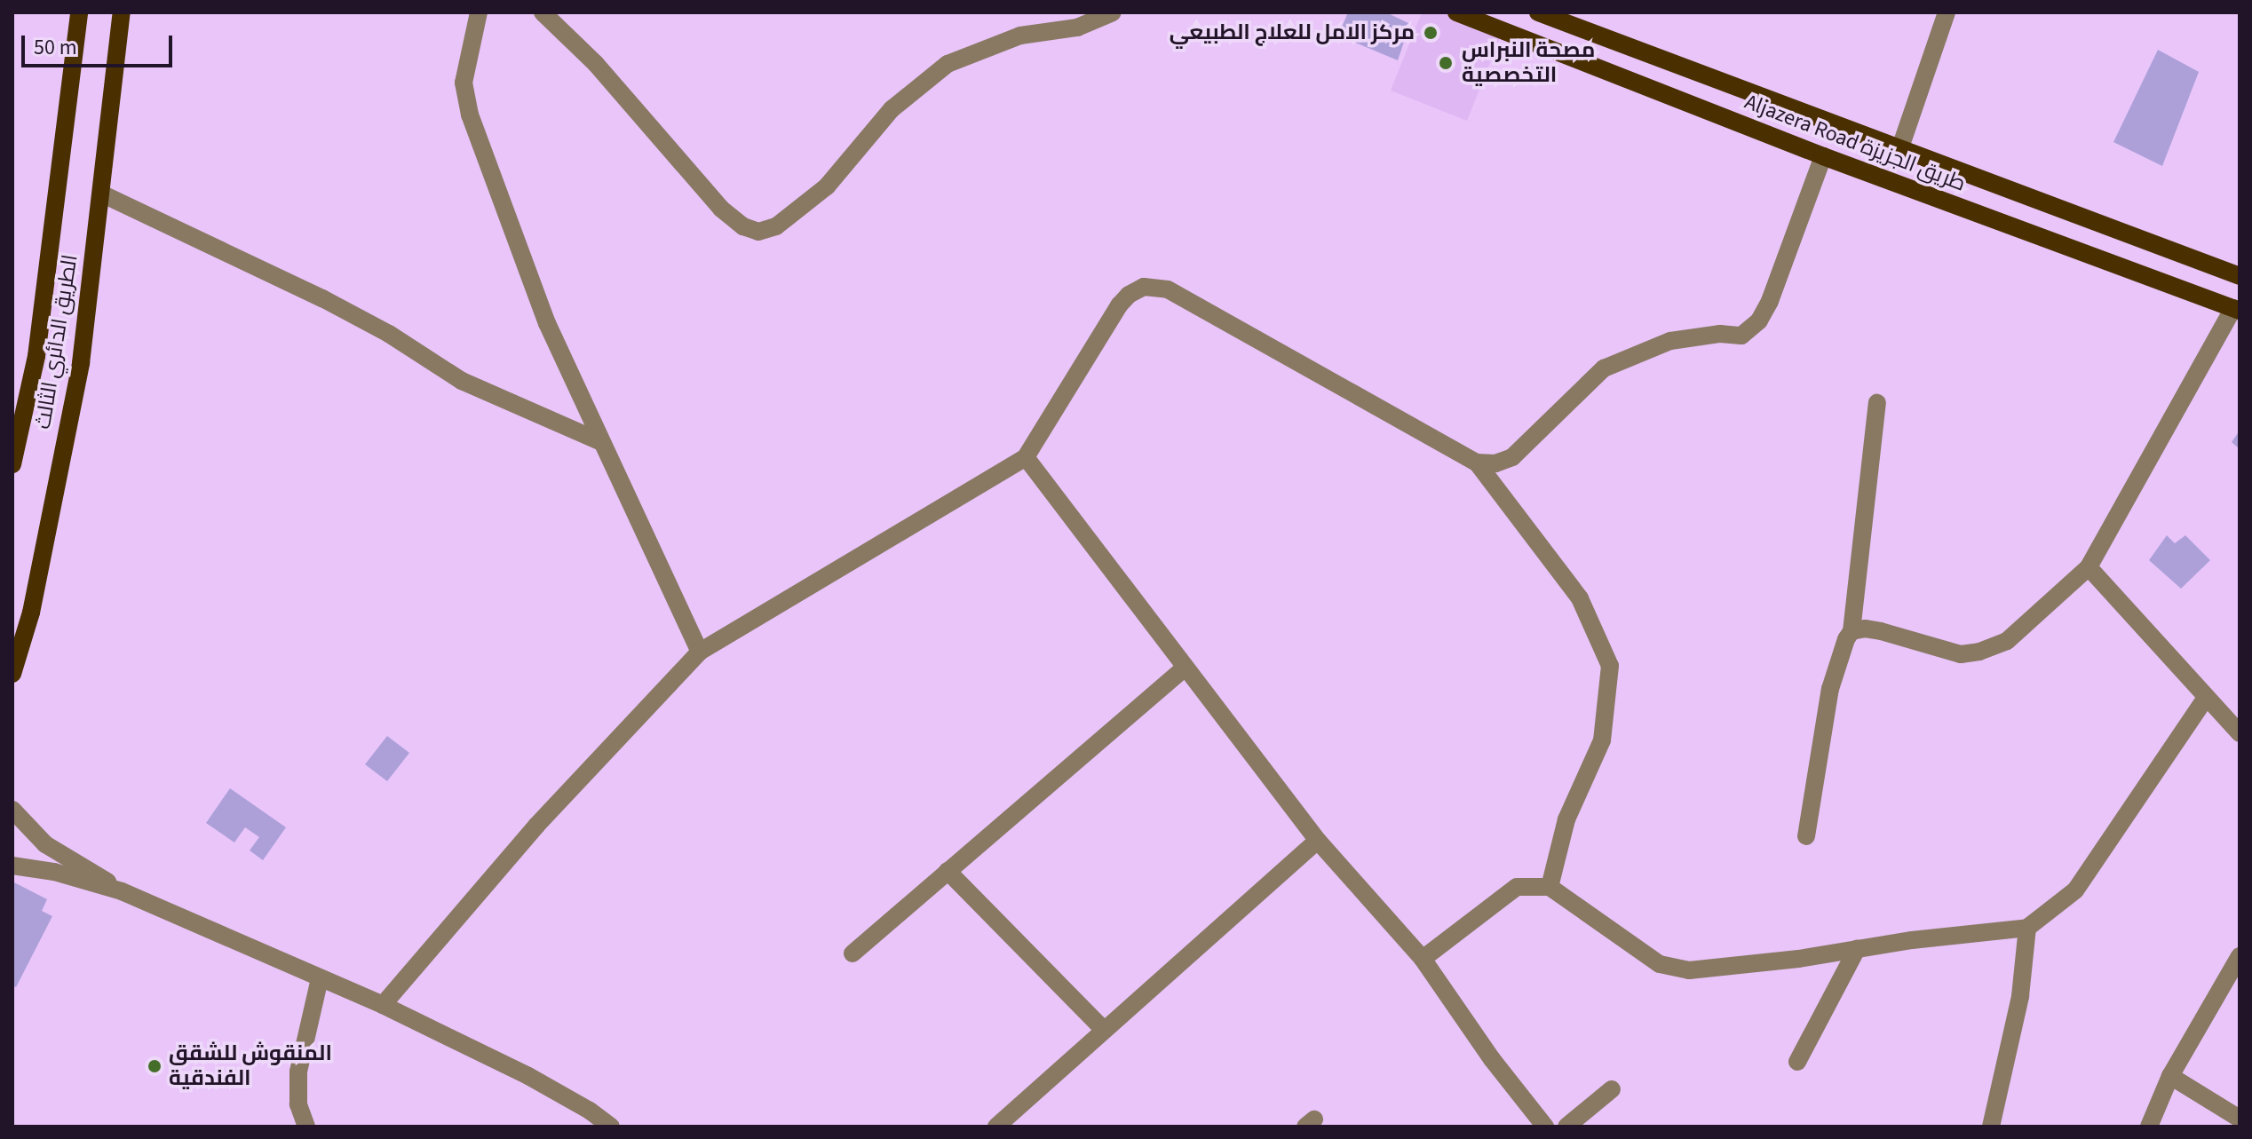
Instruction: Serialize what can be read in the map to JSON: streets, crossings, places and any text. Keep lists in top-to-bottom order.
{
  "streets": {
    "main road": ["Aljazera Road طريق الجزيزة", "الطريق الدائري الثالث"]
  },
  "places": ["مركز الامل للعلاج الطبيعي", "مصحة النبراس التخصصية", "المنقوش للشقق الفندقية"],
  "scale_bar": "50 m"
}
